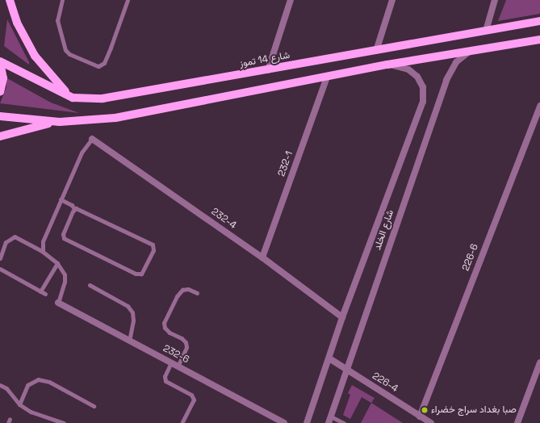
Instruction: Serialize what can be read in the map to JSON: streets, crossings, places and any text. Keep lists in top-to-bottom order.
{
  "streets": {
    "main road": ["شارع 14 تموز"],
    "street": [
      "232-1",
      "232-4",
      "شارع الخلد",
      "226-6",
      "232-6",
      "226-4"
    ]
  },
  "crossings": [
    ["232-1", "232-4"],
    ["232-4", "شارع الخلد"],
    ["شارع الخلد", "226-4"],
    ["226-6", "226-4"]
  ],
  "places": ["صبا بغداد سراج خضراء"]
}
